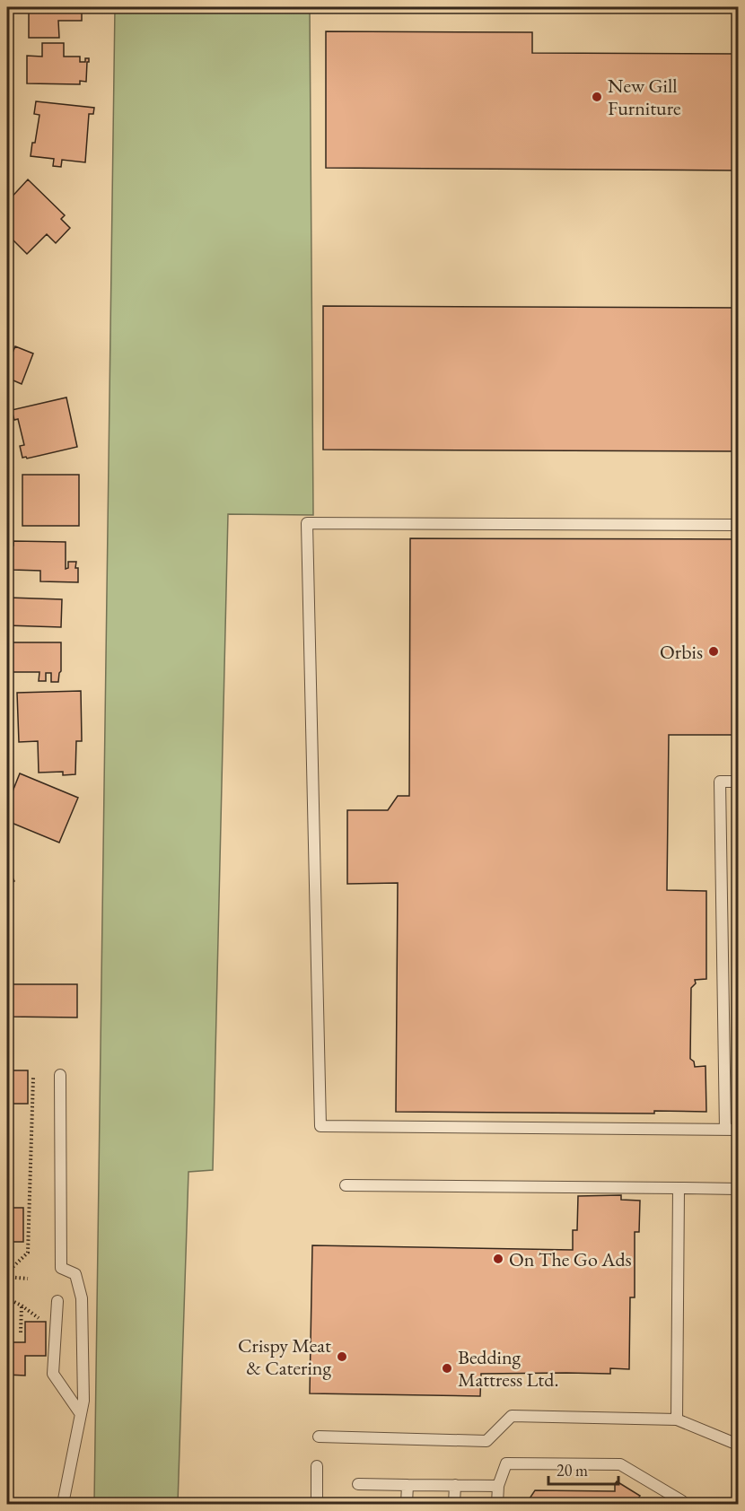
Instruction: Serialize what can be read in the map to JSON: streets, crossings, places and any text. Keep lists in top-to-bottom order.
{
  "places": [
    "New Gill Furniture",
    "Orbis",
    "On The Go Ads",
    "Crispy Meat & Catering",
    "Bedding Mattress Ltd."
  ],
  "scale_bar": "20 m"
}
